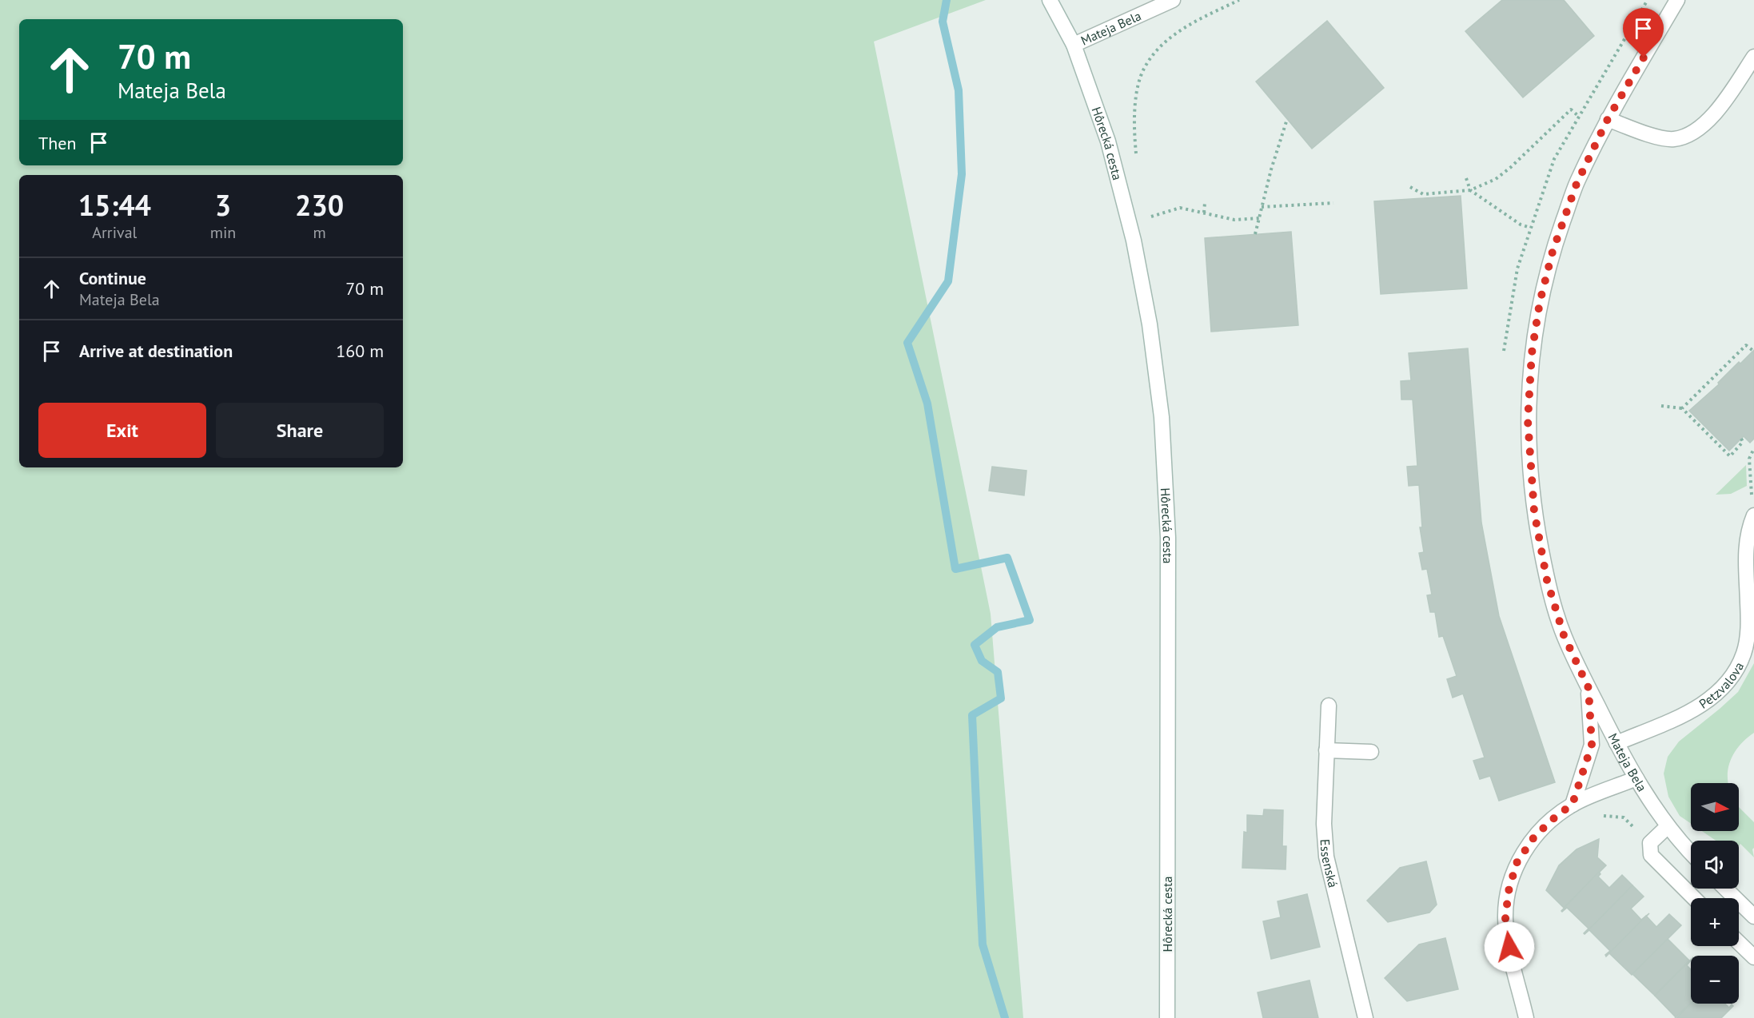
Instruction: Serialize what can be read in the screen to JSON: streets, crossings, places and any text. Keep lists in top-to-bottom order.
{
  "streets": {
    "street": [
      "Mateja Bela",
      "Hôrecká cesta",
      "Petzvalova",
      "Essenská"
    ]
  },
  "crossings": [
    ["Mateja Bela", "Hôrecká cesta"],
    ["Mateja Bela", "Petzvalova"]
  ],
  "north": "right",
  "page": {
    "turn": ["70 m", "Mateja Bela"],
    "then": "Then",
    "eta": [
      "15:44",
      "Arrival",
      "3",
      "min",
      "230",
      "m"
    ],
    "list": [
      {
        "name": "Continue",
        "note": "Mateja Bela",
        "value": "70 m"
      },
      {
        "name": "Arrive at destination",
        "value": "160 m"
      }
    ],
    "buttons": ["Exit", "Share"],
    "map_buttons": ["+", "−"]
  }
}
